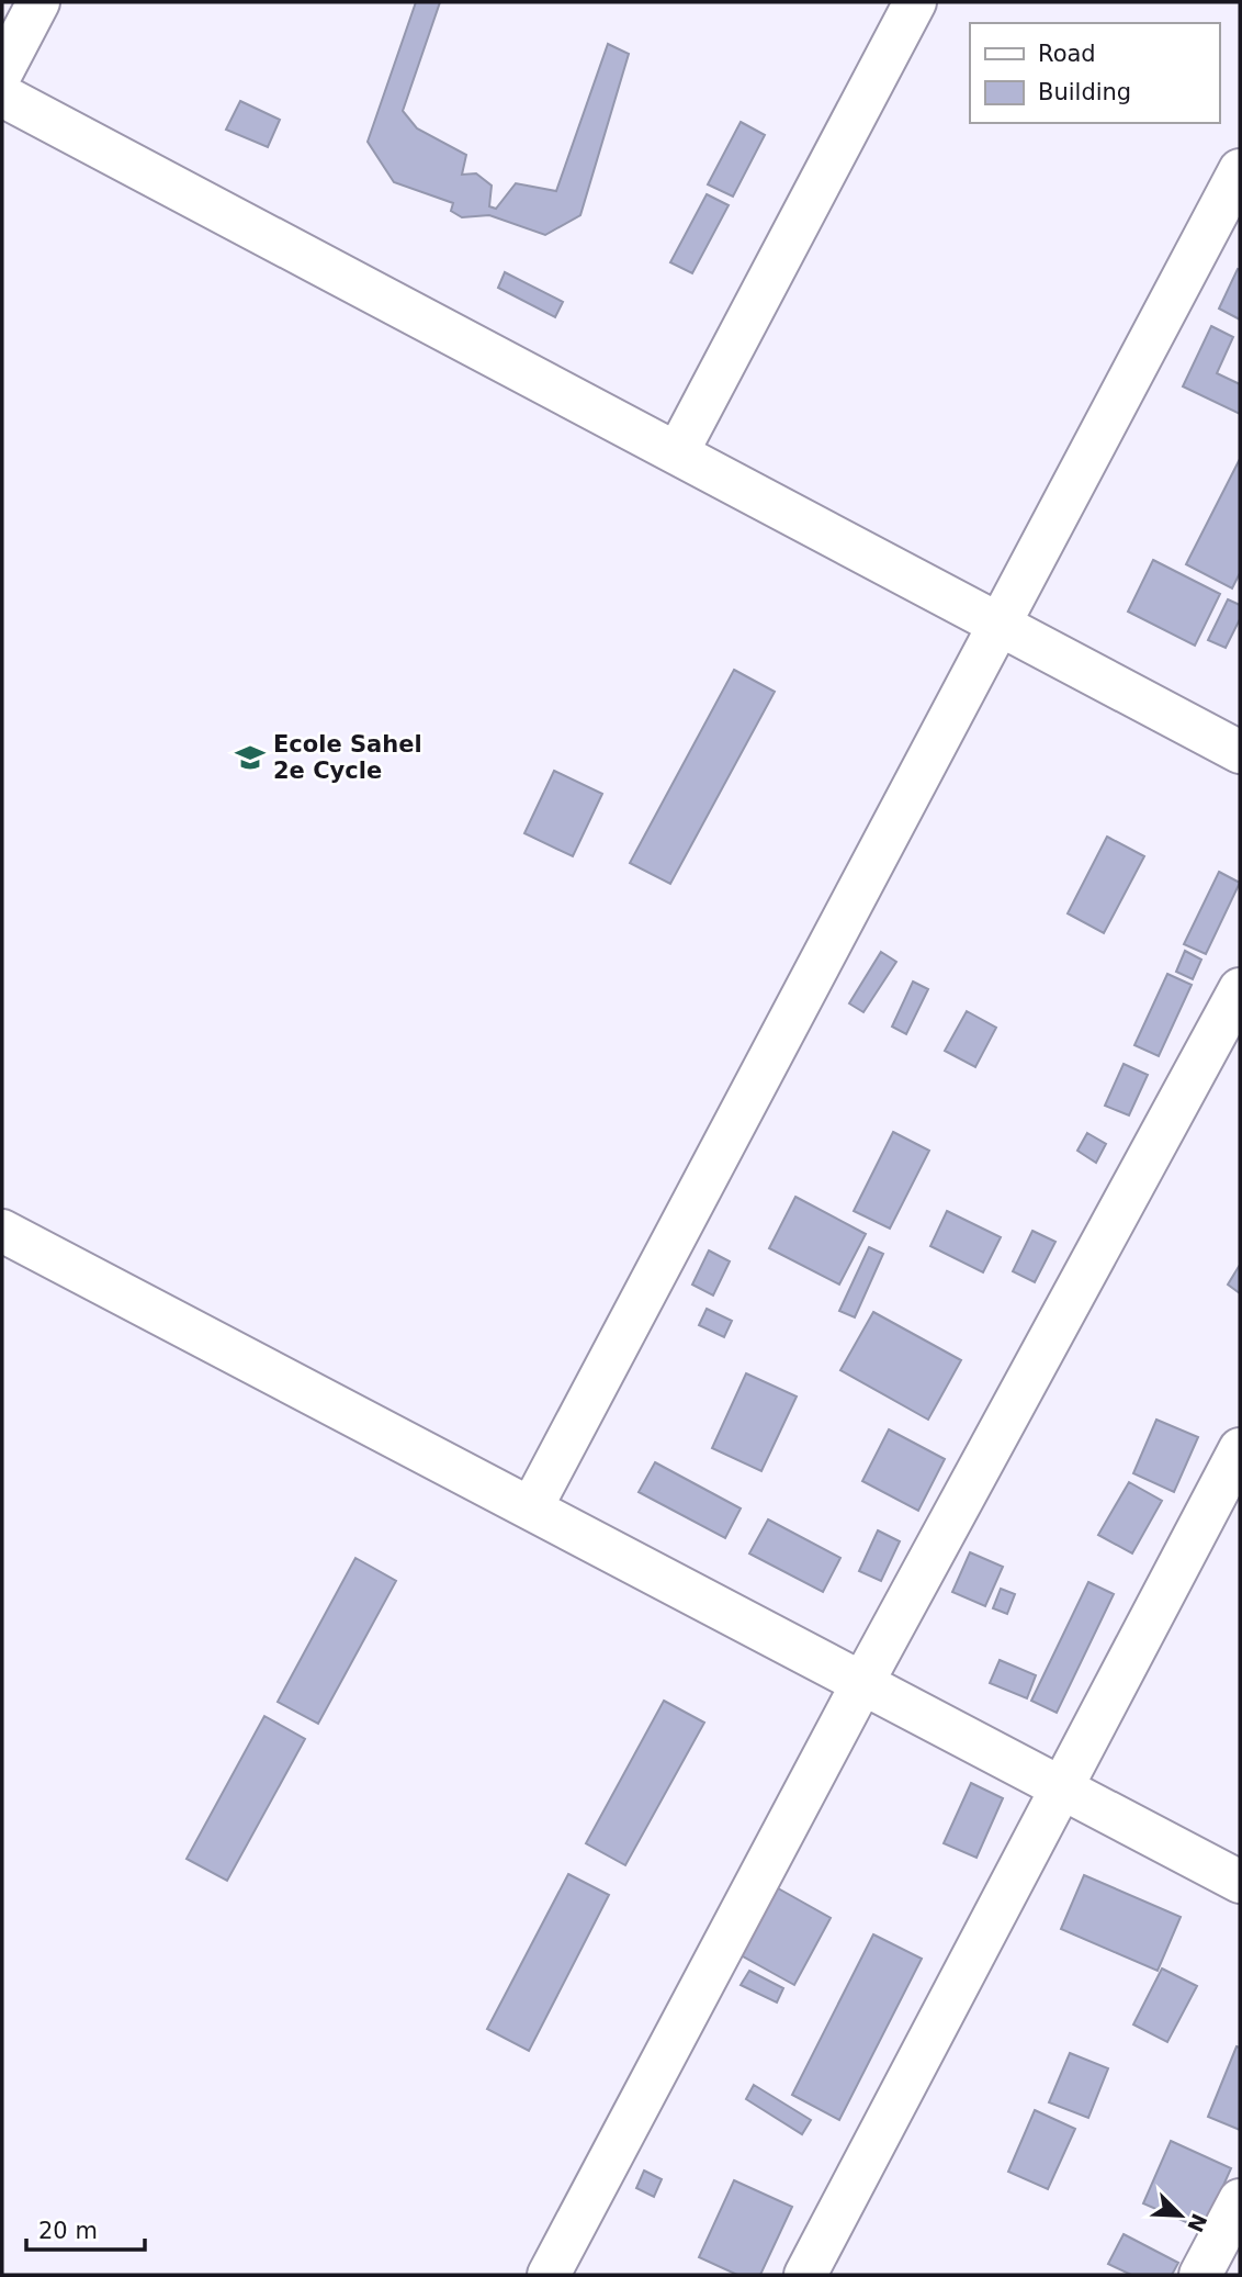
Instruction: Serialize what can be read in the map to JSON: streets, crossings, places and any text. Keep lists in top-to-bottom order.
{
  "places": {
    "school or university": ["Ecole Sahel 2e Cycle"]
  },
  "legend": ["Road", "Building"],
  "scale_bar": "20 m",
  "north": "bottom right"
}
